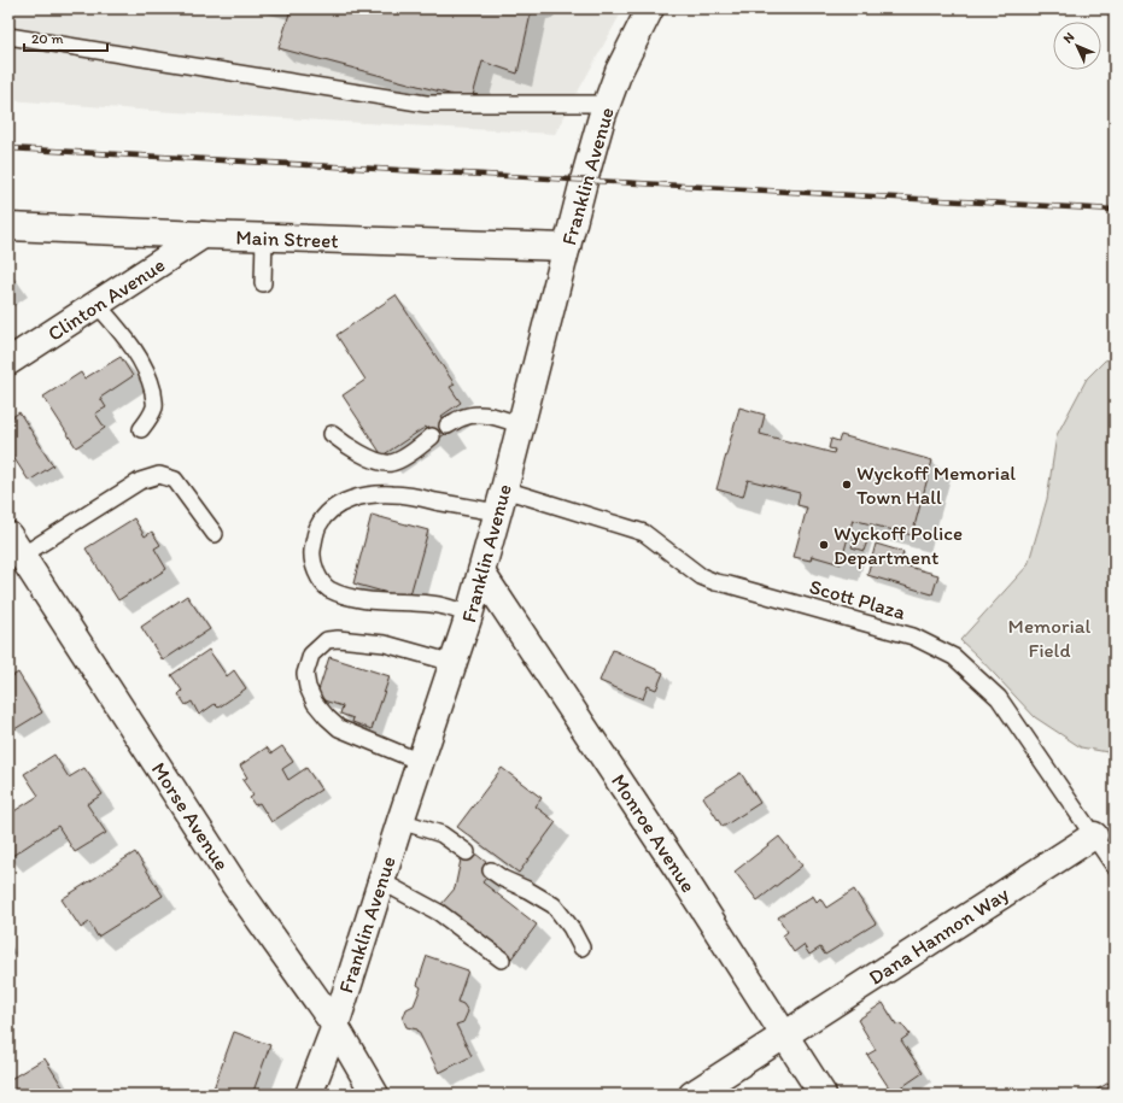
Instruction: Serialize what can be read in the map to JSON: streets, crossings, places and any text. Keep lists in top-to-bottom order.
{
  "streets": {
    "street": [
      "Franklin Avenue",
      "Main Street",
      "Clinton Avenue",
      "Morse Avenue",
      "Monroe Avenue",
      "Dana Hannon Way"
    ],
    "lane": ["Scott Plaza"]
  },
  "crossings": [
    ["Franklin Avenue", "Main Street"],
    ["Franklin Avenue", "Scott Plaza"],
    ["Franklin Avenue", "Morse Avenue"],
    ["Franklin Avenue", "Monroe Avenue"],
    ["Main Street", "Clinton Avenue"],
    ["Scott Plaza", "Dana Hannon Way"],
    ["Monroe Avenue", "Dana Hannon Way"]
  ],
  "parks": ["Memorial Field"],
  "places": ["Wyckoff Memorial Town Hall", "Wyckoff Police Department"],
  "scale_bar": "20 m",
  "north": "top left"
}
